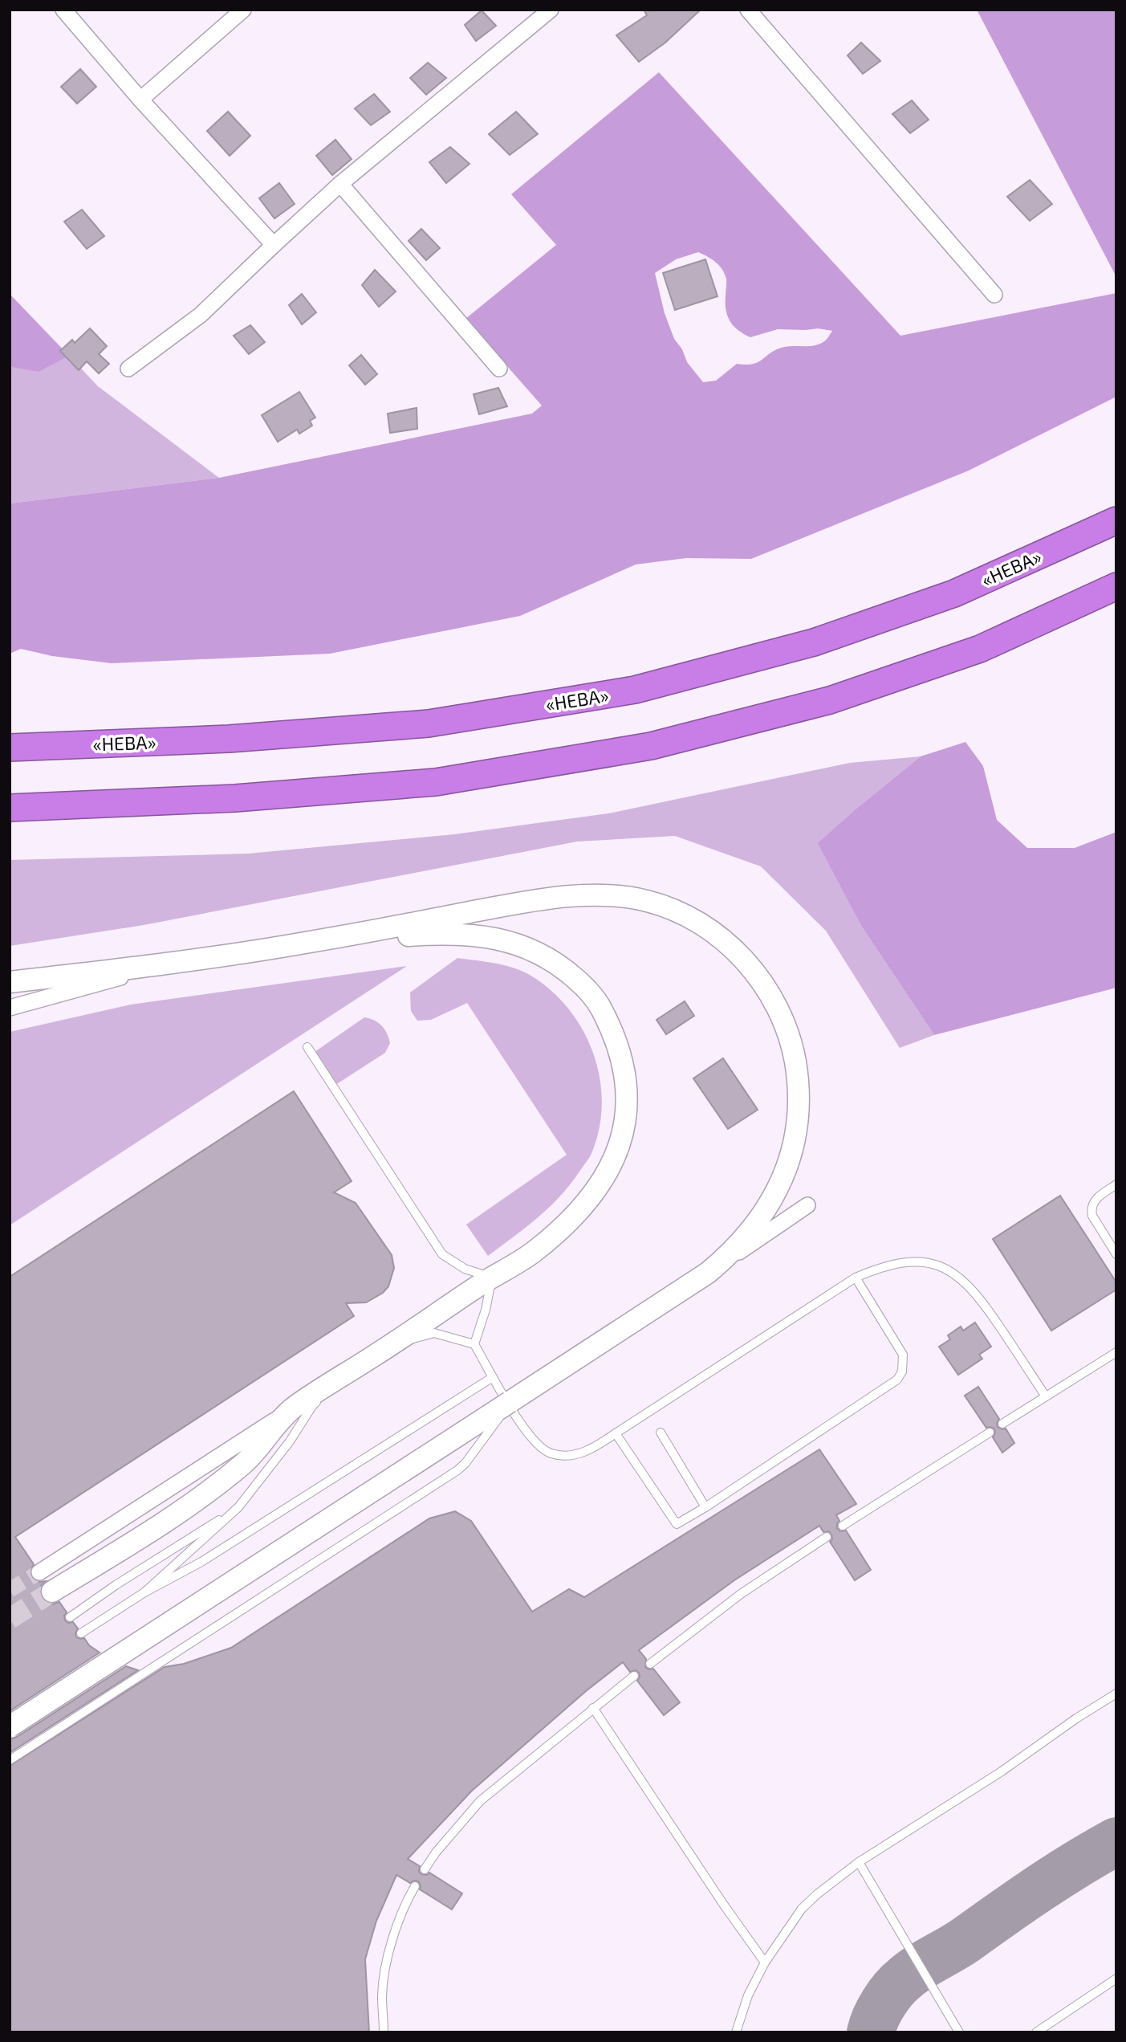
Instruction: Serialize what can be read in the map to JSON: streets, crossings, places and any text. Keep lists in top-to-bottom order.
{
  "streets": {
    "highway": ["«НЕВА»"]
  }
}
